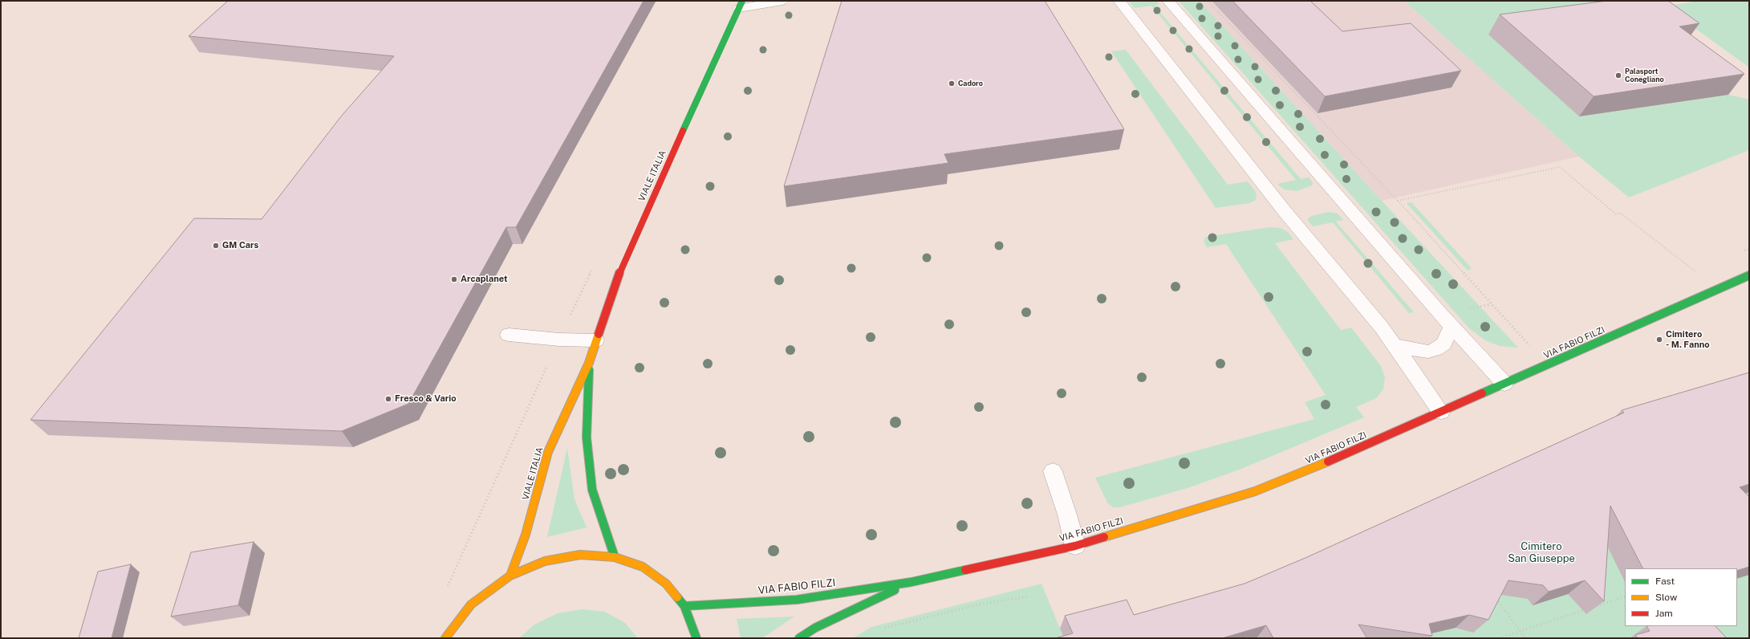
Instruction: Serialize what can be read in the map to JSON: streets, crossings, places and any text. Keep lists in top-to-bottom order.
{
  "streets": {
    "main road": ["VIALE ITALIA", "VIA FABIO FILZI"]
  },
  "parks": ["Cimitero San Giuseppe"],
  "places": [
    "Palasport Conegliano",
    "Cadoro",
    "GM Cars",
    "Arcaplanet",
    "Cimitero - M. Fanno",
    "Fresco & Vario"
  ],
  "legend": ["Fast", "Slow", "Jam"]
}
